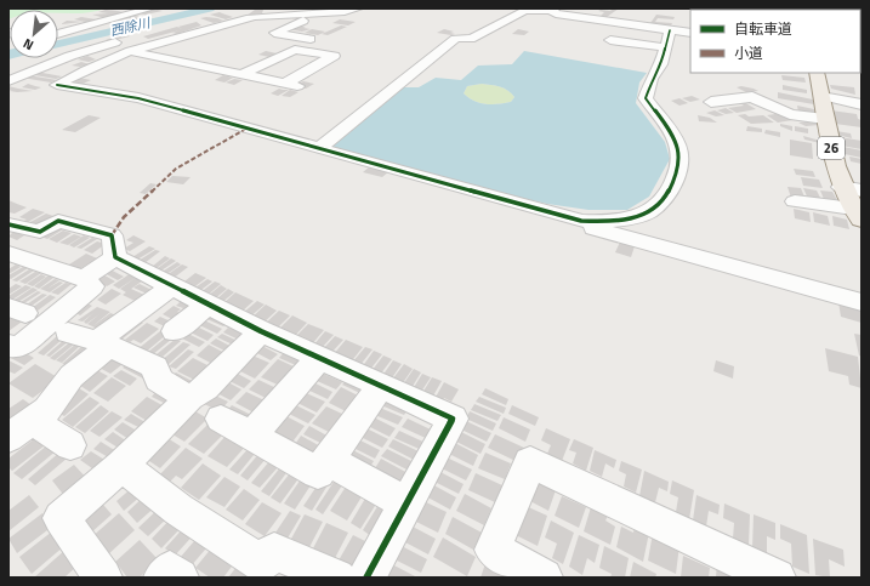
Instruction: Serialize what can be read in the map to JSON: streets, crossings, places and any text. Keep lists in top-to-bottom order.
{
  "streets": {
    "main road": ["26"]
  },
  "water": ["西除川"],
  "legend": ["自転車道", "小道"],
  "north": "bottom left"
}
